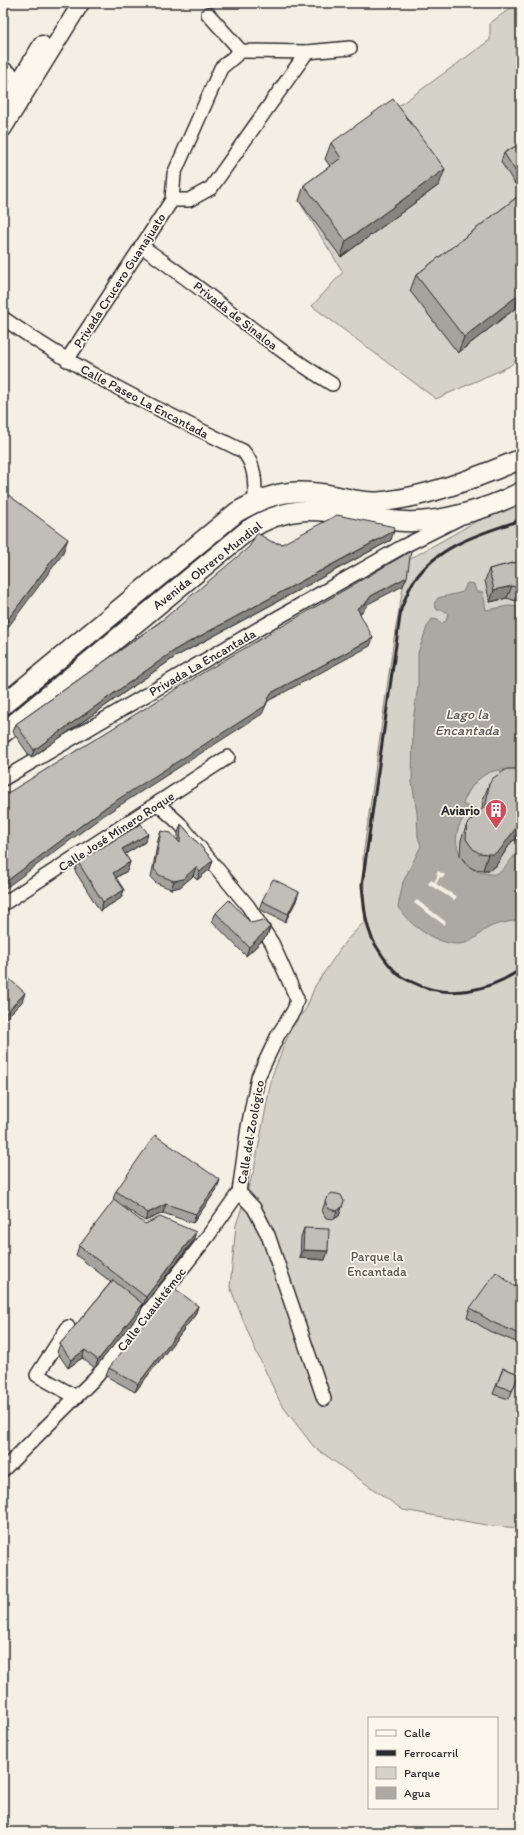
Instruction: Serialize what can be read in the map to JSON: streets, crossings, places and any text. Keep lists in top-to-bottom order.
{
  "streets": {
    "main road": ["Avenida Obrero Mundial"],
    "street": [
      "Privada Crucero Guanajuato",
      "Privada de Sinaloa",
      "Calle Paseo La Encantada",
      "Privada La Encantada",
      "Calle José Minero Roque",
      "Calle del Zoológico",
      "Calle Cuauhtémoc"
    ]
  },
  "crossings": [
    ["Privada Crucero Guanajuato", "Privada de Sinaloa"],
    ["Privada Crucero Guanajuato", "Calle Paseo La Encantada"],
    ["Calle Paseo La Encantada", "Avenida Obrero Mundial"],
    ["Avenida Obrero Mundial", "Privada La Encantada"],
    ["Calle José Minero Roque", "Calle del Zoológico"],
    ["Calle del Zoológico", "Calle Cuauhtémoc"]
  ],
  "water": ["Lago la Encantada"],
  "parks": ["Parque la Encantada"],
  "places": {
    "building": ["Aviario"]
  },
  "legend": [
    "Calle",
    "Ferrocarril",
    "Parque",
    "Agua"
  ]
}
